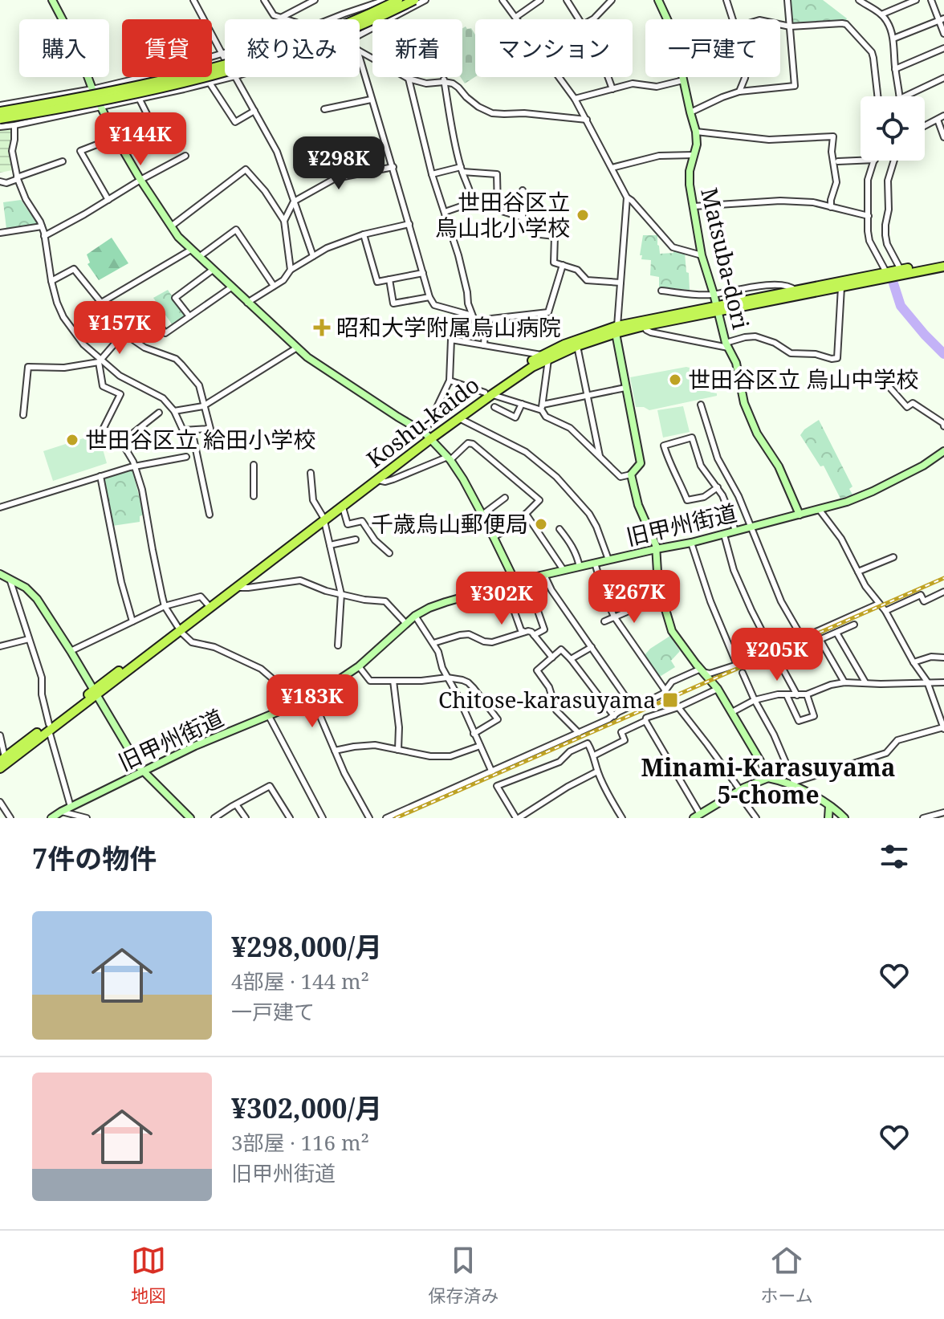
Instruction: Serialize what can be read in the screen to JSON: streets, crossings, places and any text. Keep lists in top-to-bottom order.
{
  "streets": {
    "highway": ["Koshu-kaido"],
    "street": ["Matsuba-dori", "旧甲州街道"]
  },
  "crossings": [
    ["Matsuba-dori", "Koshu-kaido"],
    ["Matsuba-dori", "旧甲州街道"]
  ],
  "districts": ["Minami-Karasuyama 5-chome"],
  "places": {
    "other": [
      "世田谷区立 烏山北小学校",
      "世田谷区立 烏山中学校",
      "世田谷区立 給田小学校",
      "千歳烏山郵便局"
    ],
    "health": ["昭和大学附属烏山病院"],
    "transit": ["Chitose-karasuyama"]
  },
  "page": {
    "chip": [
      "購入",
      "賃貸",
      "絞り込み",
      "新着",
      "マンション",
      "一戸建て"
    ],
    "price": [
      "¥144K",
      "¥298K",
      "¥157K",
      "¥267K",
      "¥302K",
      "¥205K",
      "¥183K"
    ],
    "heading": "7件の物件",
    "list": [
      {
        "name": "¥298,000/月",
        "note": "4部屋 · 144 m² · 一戸建て"
      },
      {
        "name": "¥302,000/月",
        "note": "3部屋 · 116 m² · 旧甲州街道"
      }
    ],
    "tabs": ["地図", "保存済み", "ホーム"]
  }
}
